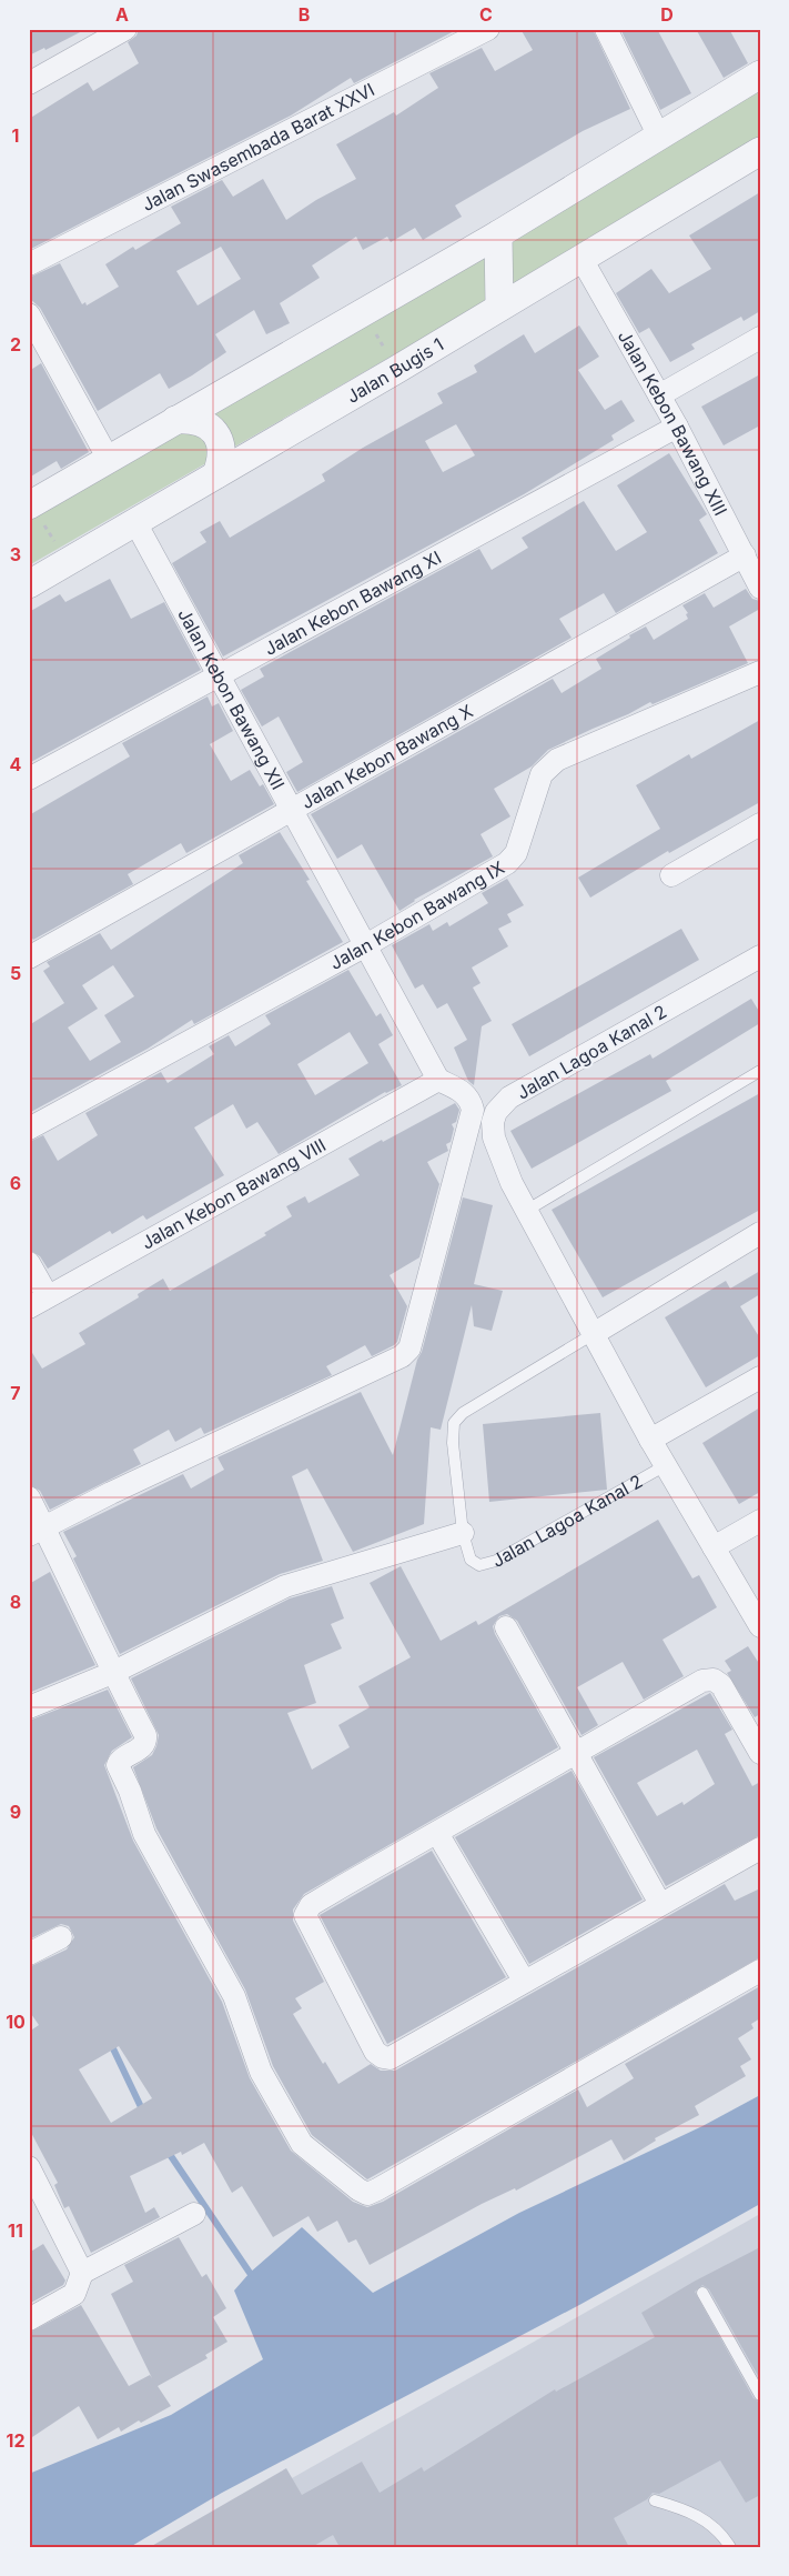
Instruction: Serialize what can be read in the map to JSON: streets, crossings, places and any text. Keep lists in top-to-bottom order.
{
  "streets": {
    "street": [
      "Jalan Swasembada Barat XXVI",
      "Jalan Bugis 1",
      "Jalan Kebon Bawang XIII",
      "Jalan Kebon Bawang XI",
      "Jalan Kebon Bawang XII",
      "Jalan Kebon Bawang X",
      "Jalan Kebon Bawang IX",
      "Jalan Lagoa Kanal 2",
      "Jalan Kebon Bawang VIII"
    ]
  },
  "crossings": [
    ["Jalan Bugis 1", "Jalan Kebon Bawang XIII"],
    ["Jalan Bugis 1", "Jalan Kebon Bawang XII"],
    ["Jalan Kebon Bawang XIII", "Jalan Kebon Bawang XI"],
    ["Jalan Kebon Bawang XIII", "Jalan Kebon Bawang X"],
    ["Jalan Kebon Bawang XI", "Jalan Kebon Bawang XII"],
    ["Jalan Kebon Bawang XII", "Jalan Kebon Bawang X"],
    ["Jalan Kebon Bawang XII", "Jalan Kebon Bawang IX"],
    ["Jalan Kebon Bawang XII", "Jalan Kebon Bawang VIII"]
  ],
  "grid": {
    "columns": [
      "A",
      "B",
      "C",
      "D"
    ],
    "rows": [
      "1",
      "2",
      "3",
      "4",
      "5",
      "6",
      "7",
      "8",
      "9",
      "10",
      "11",
      "12"
    ]
  }
}
